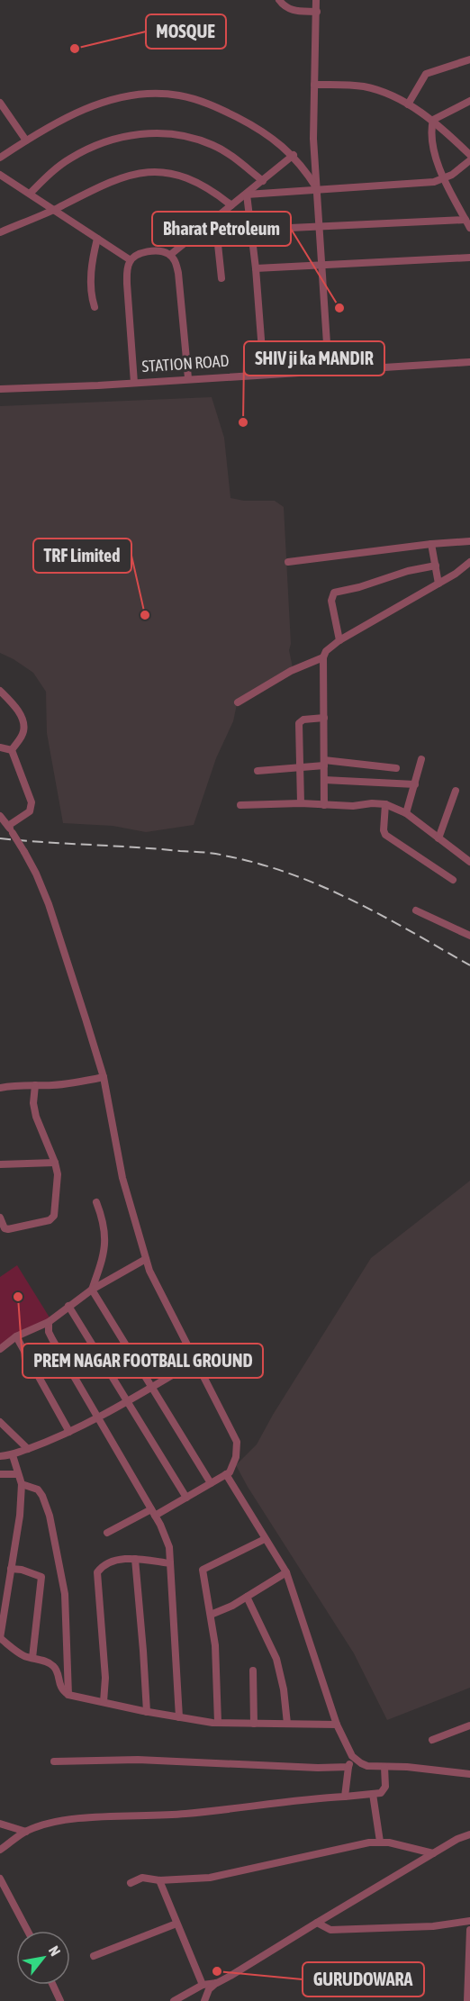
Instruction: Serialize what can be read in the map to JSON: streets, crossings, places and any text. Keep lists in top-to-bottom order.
{
  "streets": {
    "street": ["STATION ROAD"]
  },
  "places": [
    "MOSQUE",
    "Bharat Petroleum",
    "SHIV ji ka MANDIR",
    "TRF Limited",
    "PREM NAGAR FOOTBALL GROUND",
    "GURUDOWARA"
  ],
  "north": "top right"
}
